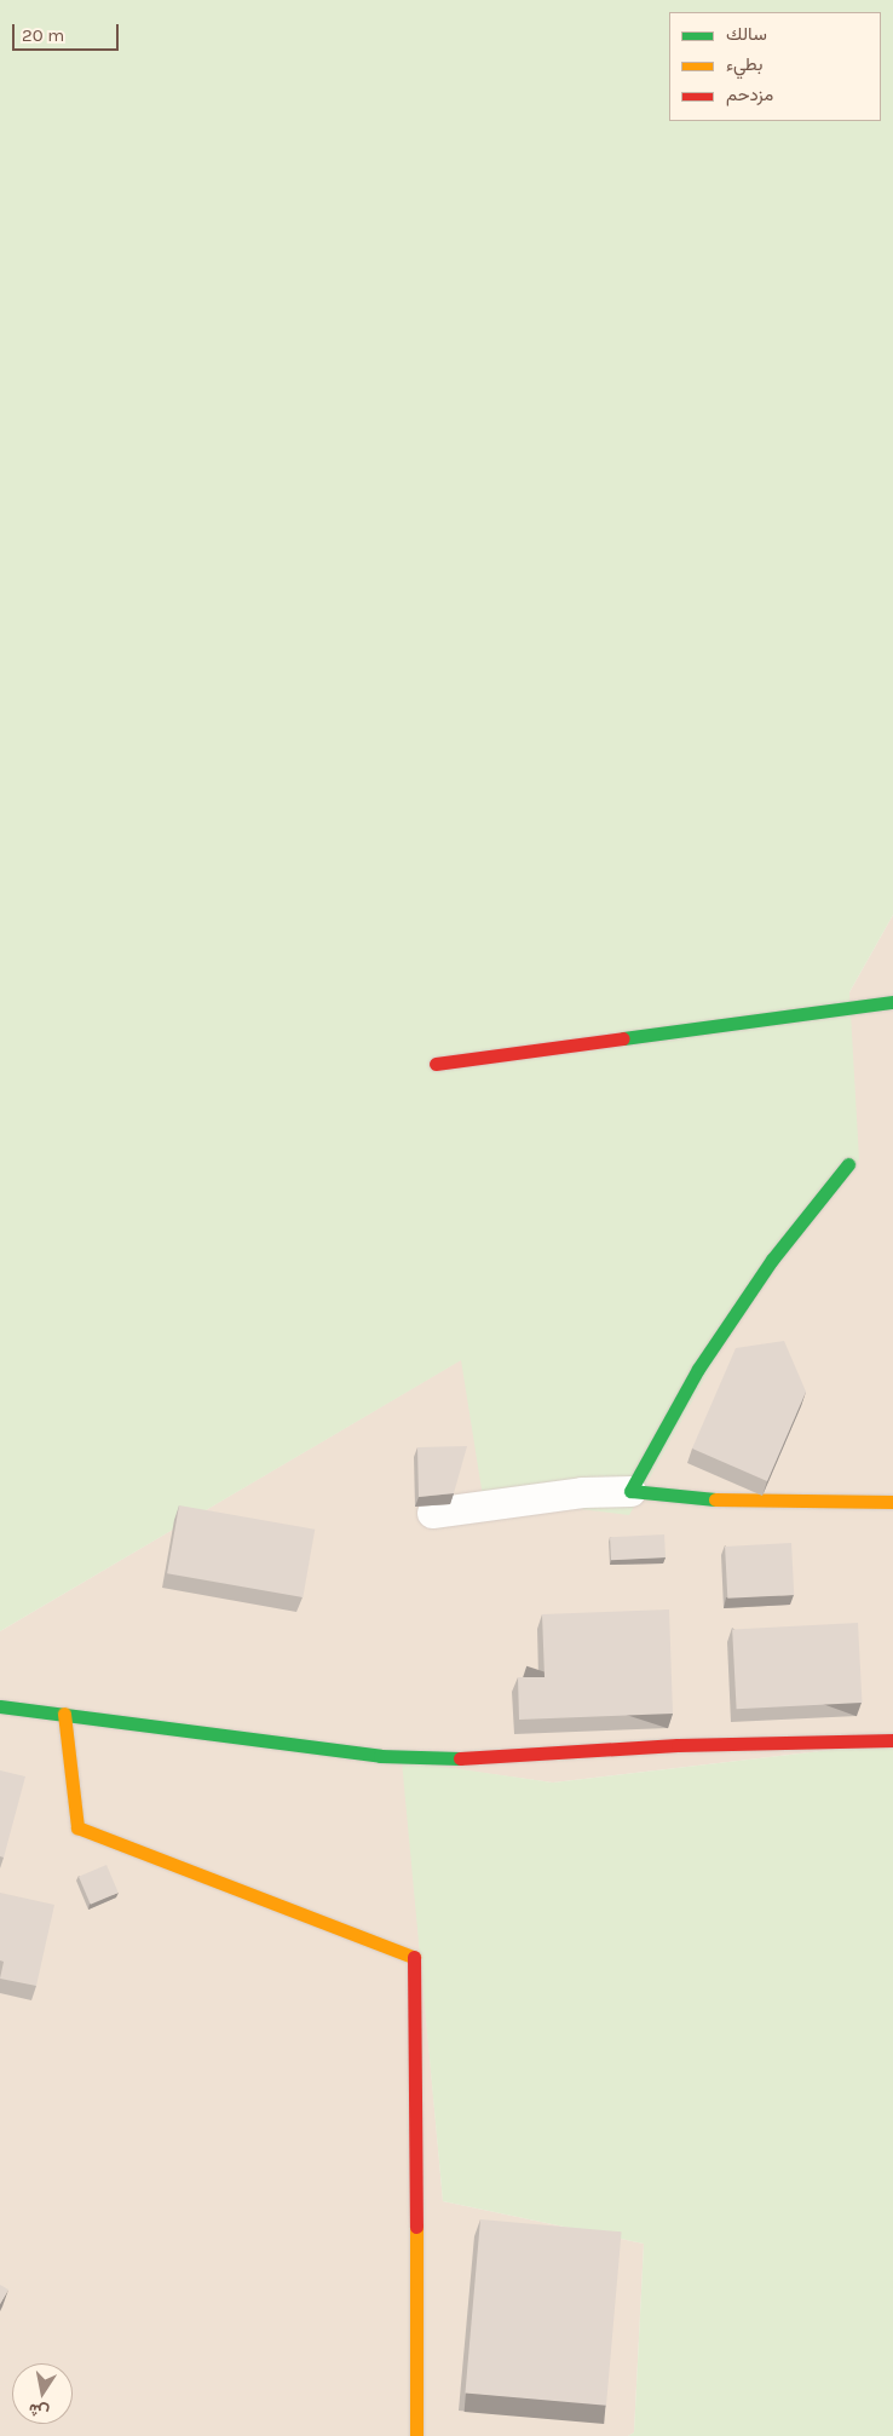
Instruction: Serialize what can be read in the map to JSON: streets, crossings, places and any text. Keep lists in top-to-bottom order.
{
  "legend": ["سالك", "بطيء", "مزدحم"],
  "scale_bar": "20 m",
  "north": "bottom"
}
